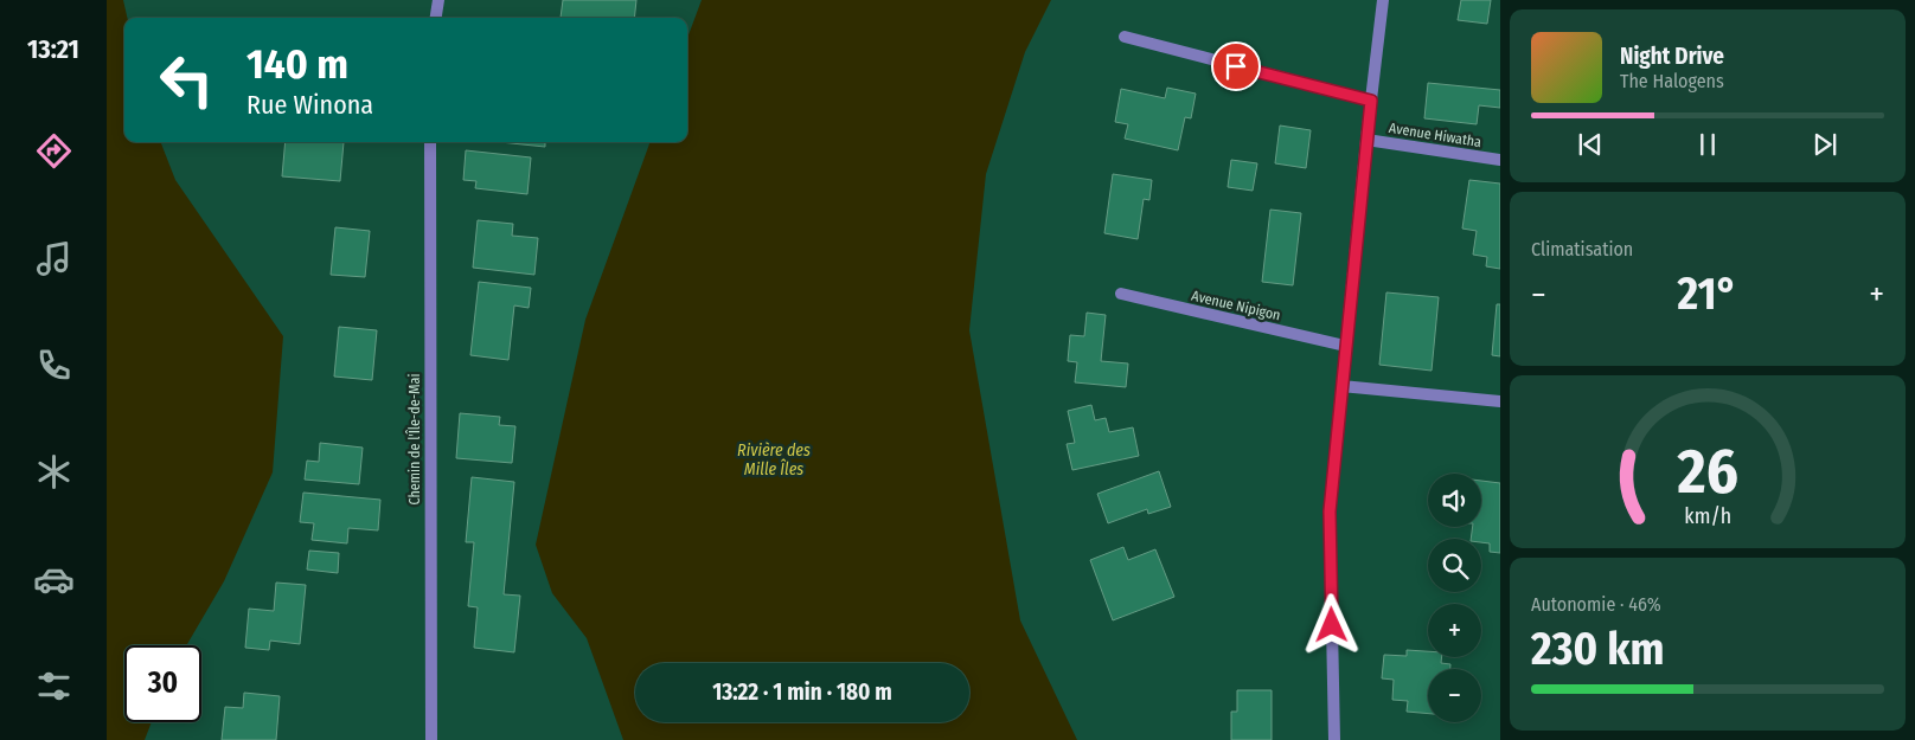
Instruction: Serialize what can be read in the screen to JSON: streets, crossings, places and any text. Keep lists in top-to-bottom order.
{
  "streets": {
    "street": ["Avenue Hiwatha", "Avenue Nipigon", "Chemin de l'Île-de-Mai"]
  },
  "water": ["Rivière des Mille Îles"],
  "page": {
    "tabs": "13:21",
    "turn": ["140 m", "Rue Winona"],
    "song": ["Night Drive", "The Halogens"],
    "tile": [
      "Climatisation",
      ["Autonomie · 46%", "230 km"]
    ],
    "heat": ["−", "21°", "+"],
    "map_buttons": ["+", "−"],
    "limit": "30",
    "trip": "13:22 · 1 min · 180 m",
    "gauge": ["26", "km/h"]
  }
}
